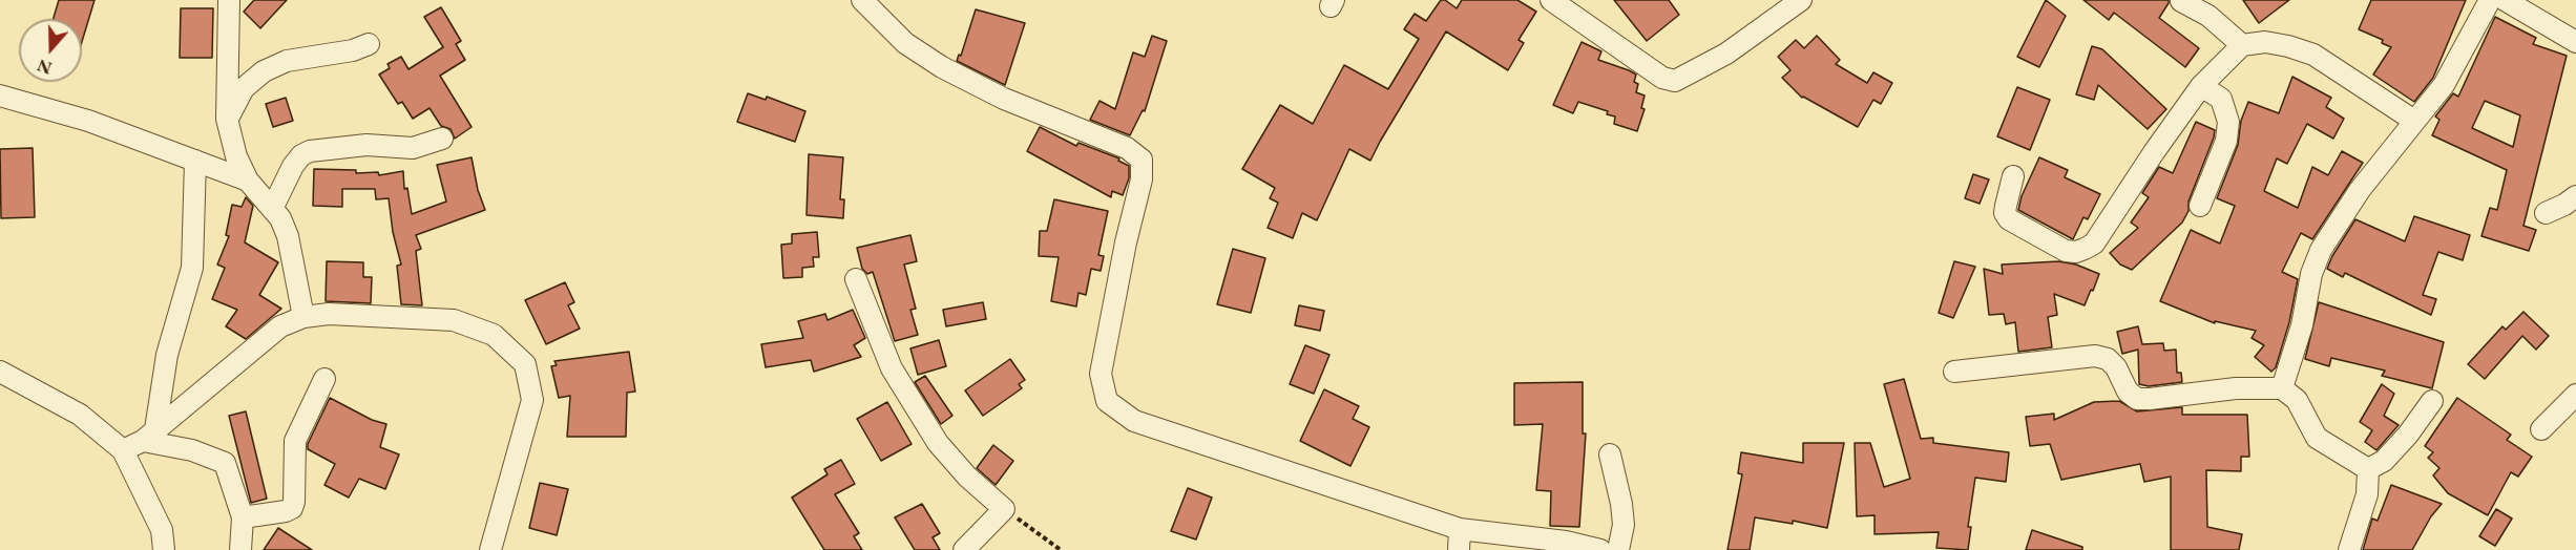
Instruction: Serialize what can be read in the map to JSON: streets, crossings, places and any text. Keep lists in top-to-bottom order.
{
  "north": "bottom"
}
